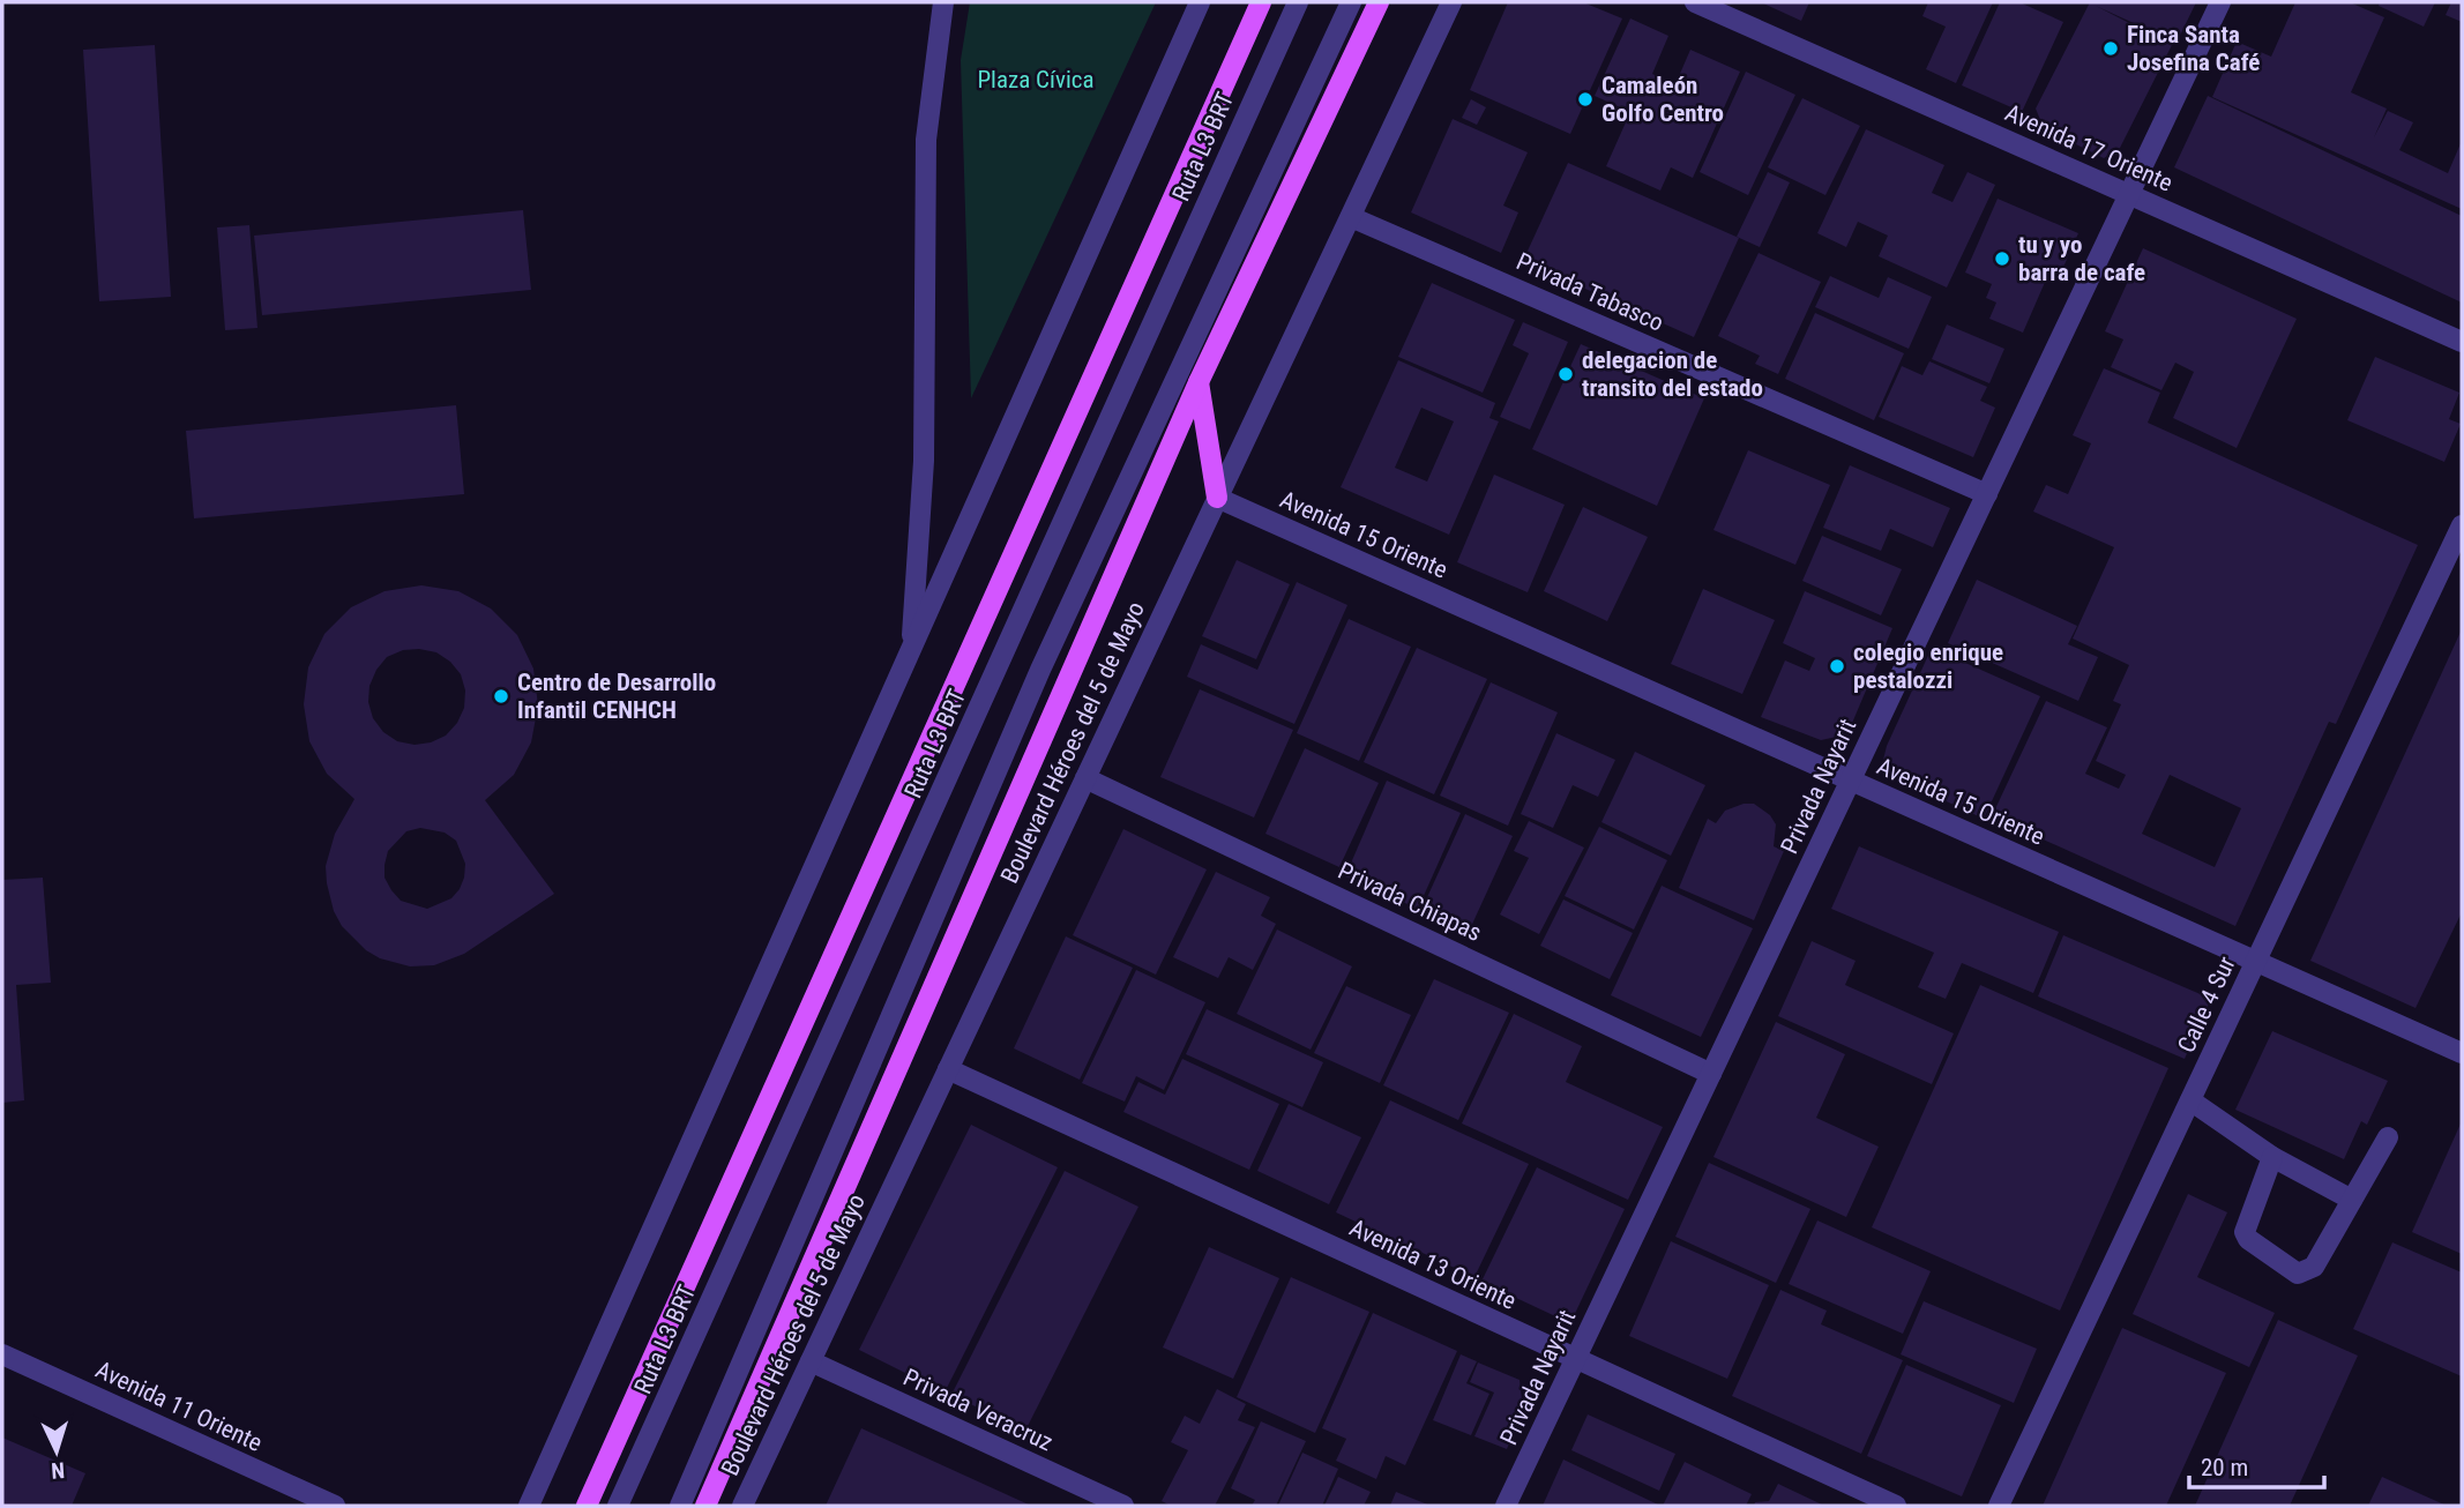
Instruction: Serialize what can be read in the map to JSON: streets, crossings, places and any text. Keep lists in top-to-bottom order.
{
  "streets": {
    "main road": ["Boulevard Héroes del 5 de Mayo"],
    "street": [
      "Ruta L3 BRT",
      "Avenida 17 Oriente",
      "Privada Tabasco",
      "Avenida 15 Oriente",
      "Privada Nayarit",
      "Privada Chiapas",
      "Calle 4 Sur",
      "Avenida 13 Oriente",
      "Avenida 11 Oriente",
      "Privada Veracruz"
    ]
  },
  "crossings": [
    ["Avenida 17 Oriente", "Privada Nayarit"],
    ["Privada Tabasco", "Boulevard Héroes del 5 de Mayo"],
    ["Privada Tabasco", "Privada Nayarit"],
    ["Avenida 15 Oriente", "Boulevard Héroes del 5 de Mayo"],
    ["Avenida 15 Oriente", "Privada Nayarit"],
    ["Avenida 15 Oriente", "Calle 4 Sur"],
    ["Boulevard Héroes del 5 de Mayo", "Privada Chiapas"],
    ["Boulevard Héroes del 5 de Mayo", "Avenida 13 Oriente"],
    ["Boulevard Héroes del 5 de Mayo", "Privada Veracruz"],
    ["Privada Nayarit", "Privada Chiapas"],
    ["Privada Nayarit", "Avenida 13 Oriente"]
  ],
  "parks": ["Plaza Cívica"],
  "places": [
    "Finca Santa Josefina Café",
    "Camaleón Golfo Centro",
    "tu y yo barra de cafe",
    "delegacion de transito del estado",
    "colegio enrique pestalozzi",
    "Centro de Desarrollo Infantil CENHCH"
  ],
  "scale_bar": "20 m",
  "north": "bottom"
}
